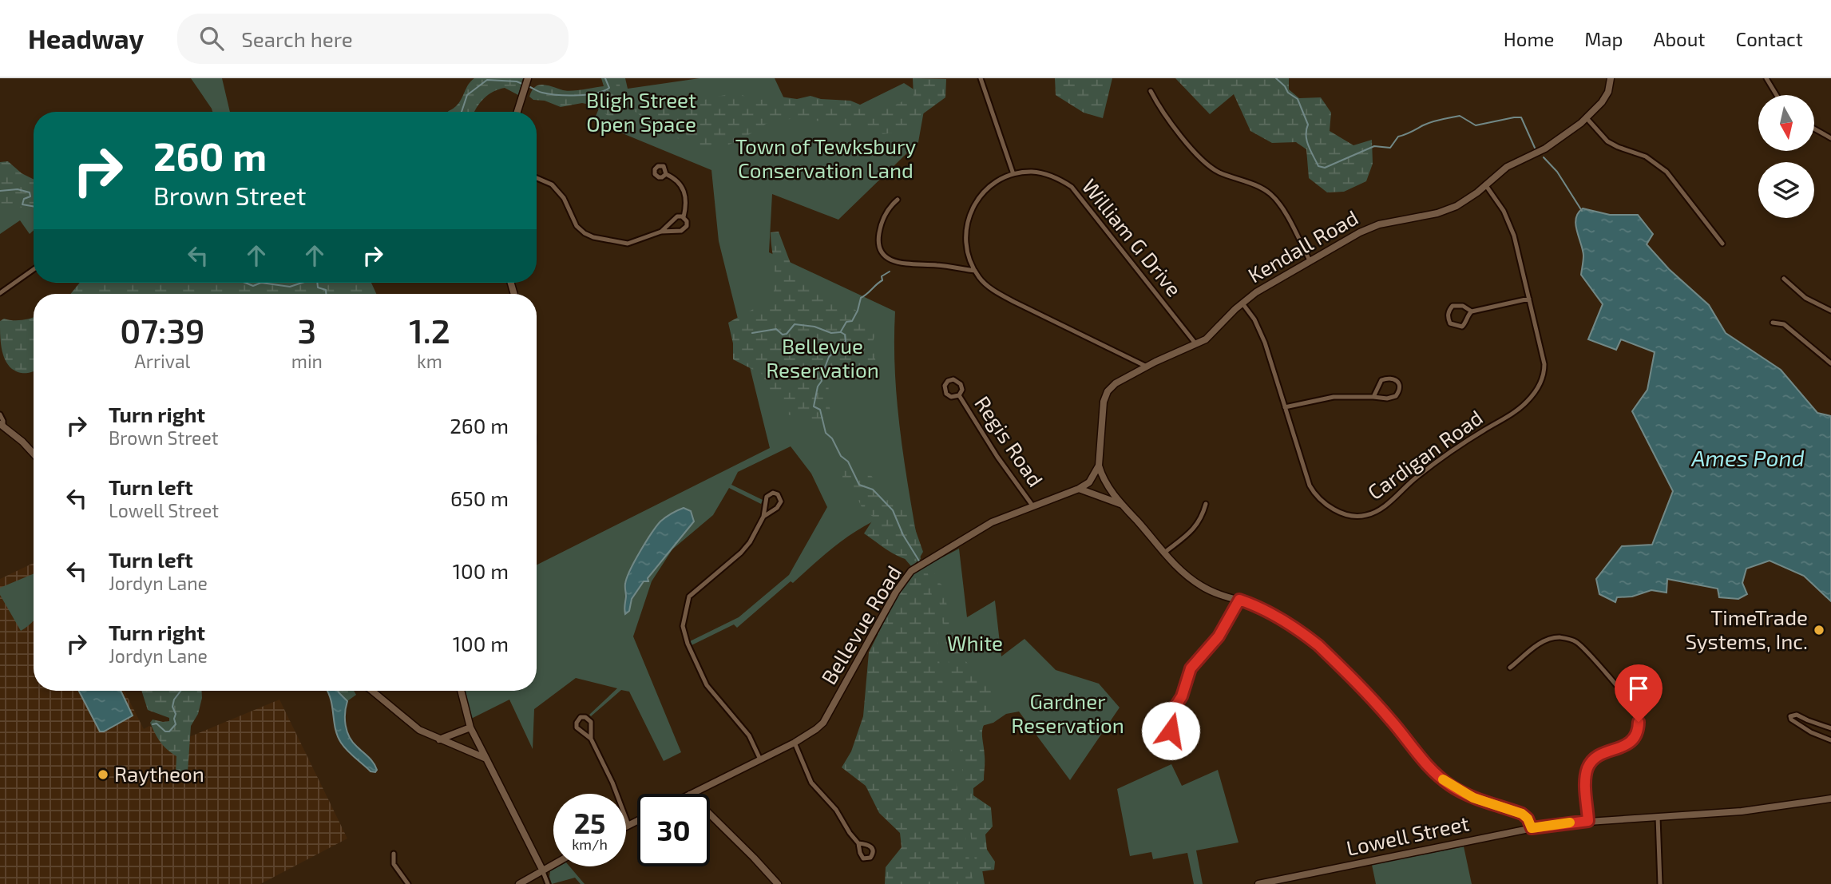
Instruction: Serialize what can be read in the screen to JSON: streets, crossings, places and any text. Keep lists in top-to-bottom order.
{
  "streets": {
    "street": [
      "William G Drive",
      "Kendall Road",
      "Regis Road",
      "Cardigan Road",
      "Bellevue Road",
      "Lowell Street"
    ]
  },
  "crossings": [
    ["William G Drive", "Kendall Road"],
    ["Kendall Road", "Cardigan Road"],
    ["Kendall Road", "Bellevue Road"],
    ["Regis Road", "Bellevue Road"]
  ],
  "water": ["Ames Pond"],
  "parks": [
    "Bligh Street Open Space",
    "Town of Tewksbury Conservation Land",
    "Bellevue Reservation",
    "White",
    "Gardner Reservation"
  ],
  "places": ["TimeTrade Systems, Inc.", "Raytheon"],
  "north": "bottom",
  "page": {
    "header": "Headway",
    "search": "Search here",
    "nav": [
      "Home",
      "Map",
      "About",
      "Contact"
    ],
    "turn": ["260 m", "Brown Street"],
    "eta": [
      "07:39",
      "Arrival",
      "3",
      "min",
      "1.2",
      "km"
    ],
    "list": [
      {
        "name": "Turn right",
        "note": "Brown Street",
        "value": "260 m"
      },
      {
        "name": "Turn left",
        "note": "Lowell Street",
        "value": "650 m"
      },
      {
        "name": "Turn left",
        "note": "Jordyn Lane",
        "value": "100 m"
      },
      {
        "name": "Turn right",
        "note": "Jordyn Lane",
        "value": "100 m"
      }
    ],
    "speed": "25 km/h",
    "limit": "30"
  }
}
